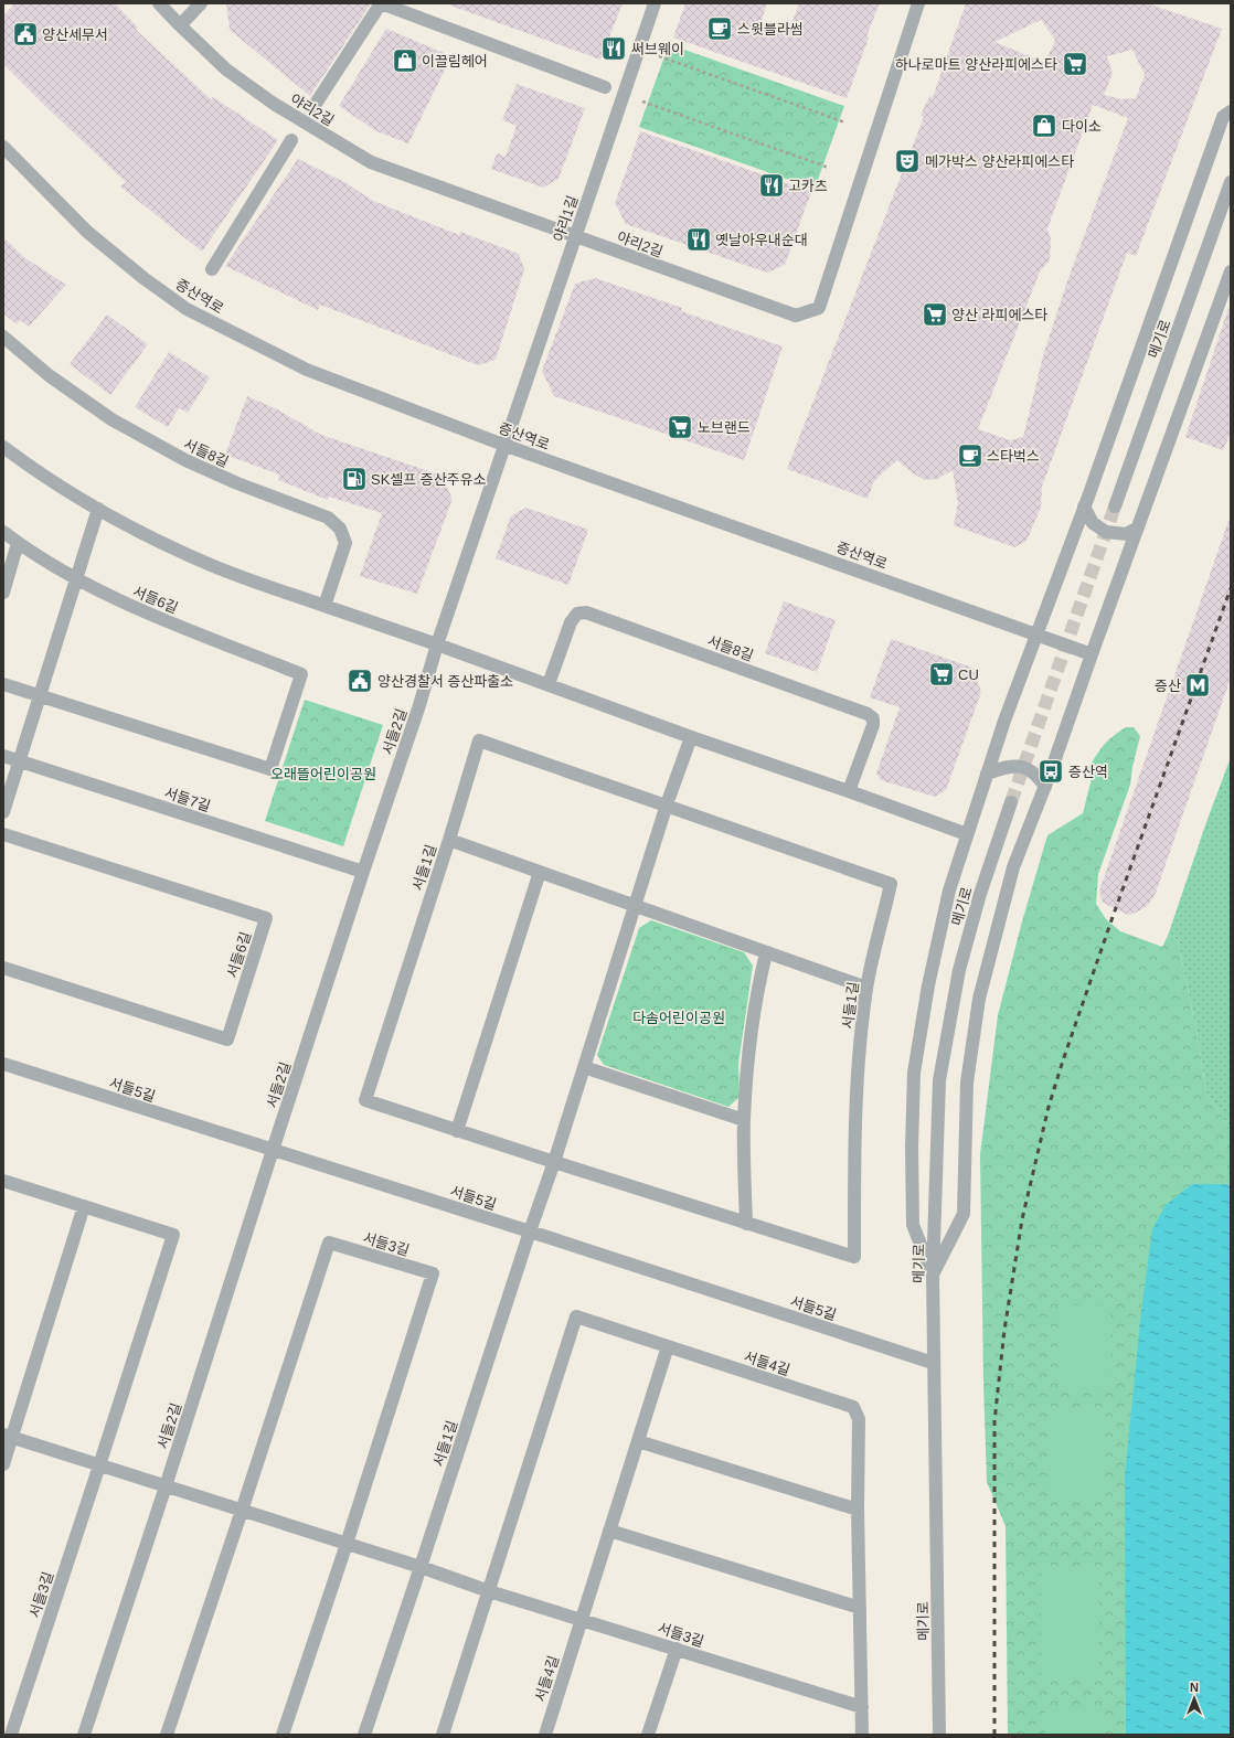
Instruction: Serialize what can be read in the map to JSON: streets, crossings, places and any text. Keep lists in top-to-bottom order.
{
  "streets": {
    "street": [
      "야리2길",
      "야리1길",
      "증산역로",
      "메기로",
      "서들8길",
      "서들6길",
      "서들2길",
      "서들7길",
      "서들1길",
      "서들5길",
      "서들3길",
      "서들4길"
    ]
  },
  "crossings": [
    ["야리2길", "야리1길"],
    ["야리1길", "증산역로"],
    ["야리1길", "서들2길"],
    ["증산역로", "서들2길"],
    ["메기로", "서들5길"],
    ["서들2길", "서들7길"],
    ["서들2길", "서들5길"],
    ["서들2길", "서들3길"],
    ["서들1길", "서들5길"],
    ["서들1길", "서들3길"],
    ["서들3길", "서들4길"]
  ],
  "parks": ["오래뜰어린이공원", "다솜어린이공원"],
  "places": {
    "cafe": ["스윗블라썸", "스타벅스"],
    "public building": ["양산세무서", "양산경찰서 증산파출소"],
    "restaurant": ["써브웨이", "고카츠", "옛날아우내순대"],
    "shop": ["이끌림헤어", "다이소"],
    "supermarket": [
      "하나로마트 양산라피에스타",
      "양산 라피에스타",
      "노브랜드",
      "CU"
    ],
    "theatre": ["메가박스 양산라피에스타"],
    "fuel station": ["SK셀프 증산주유소"],
    "metro station": ["증산"],
    "bus stop": ["증산역"]
  },
  "north": "top"
}
